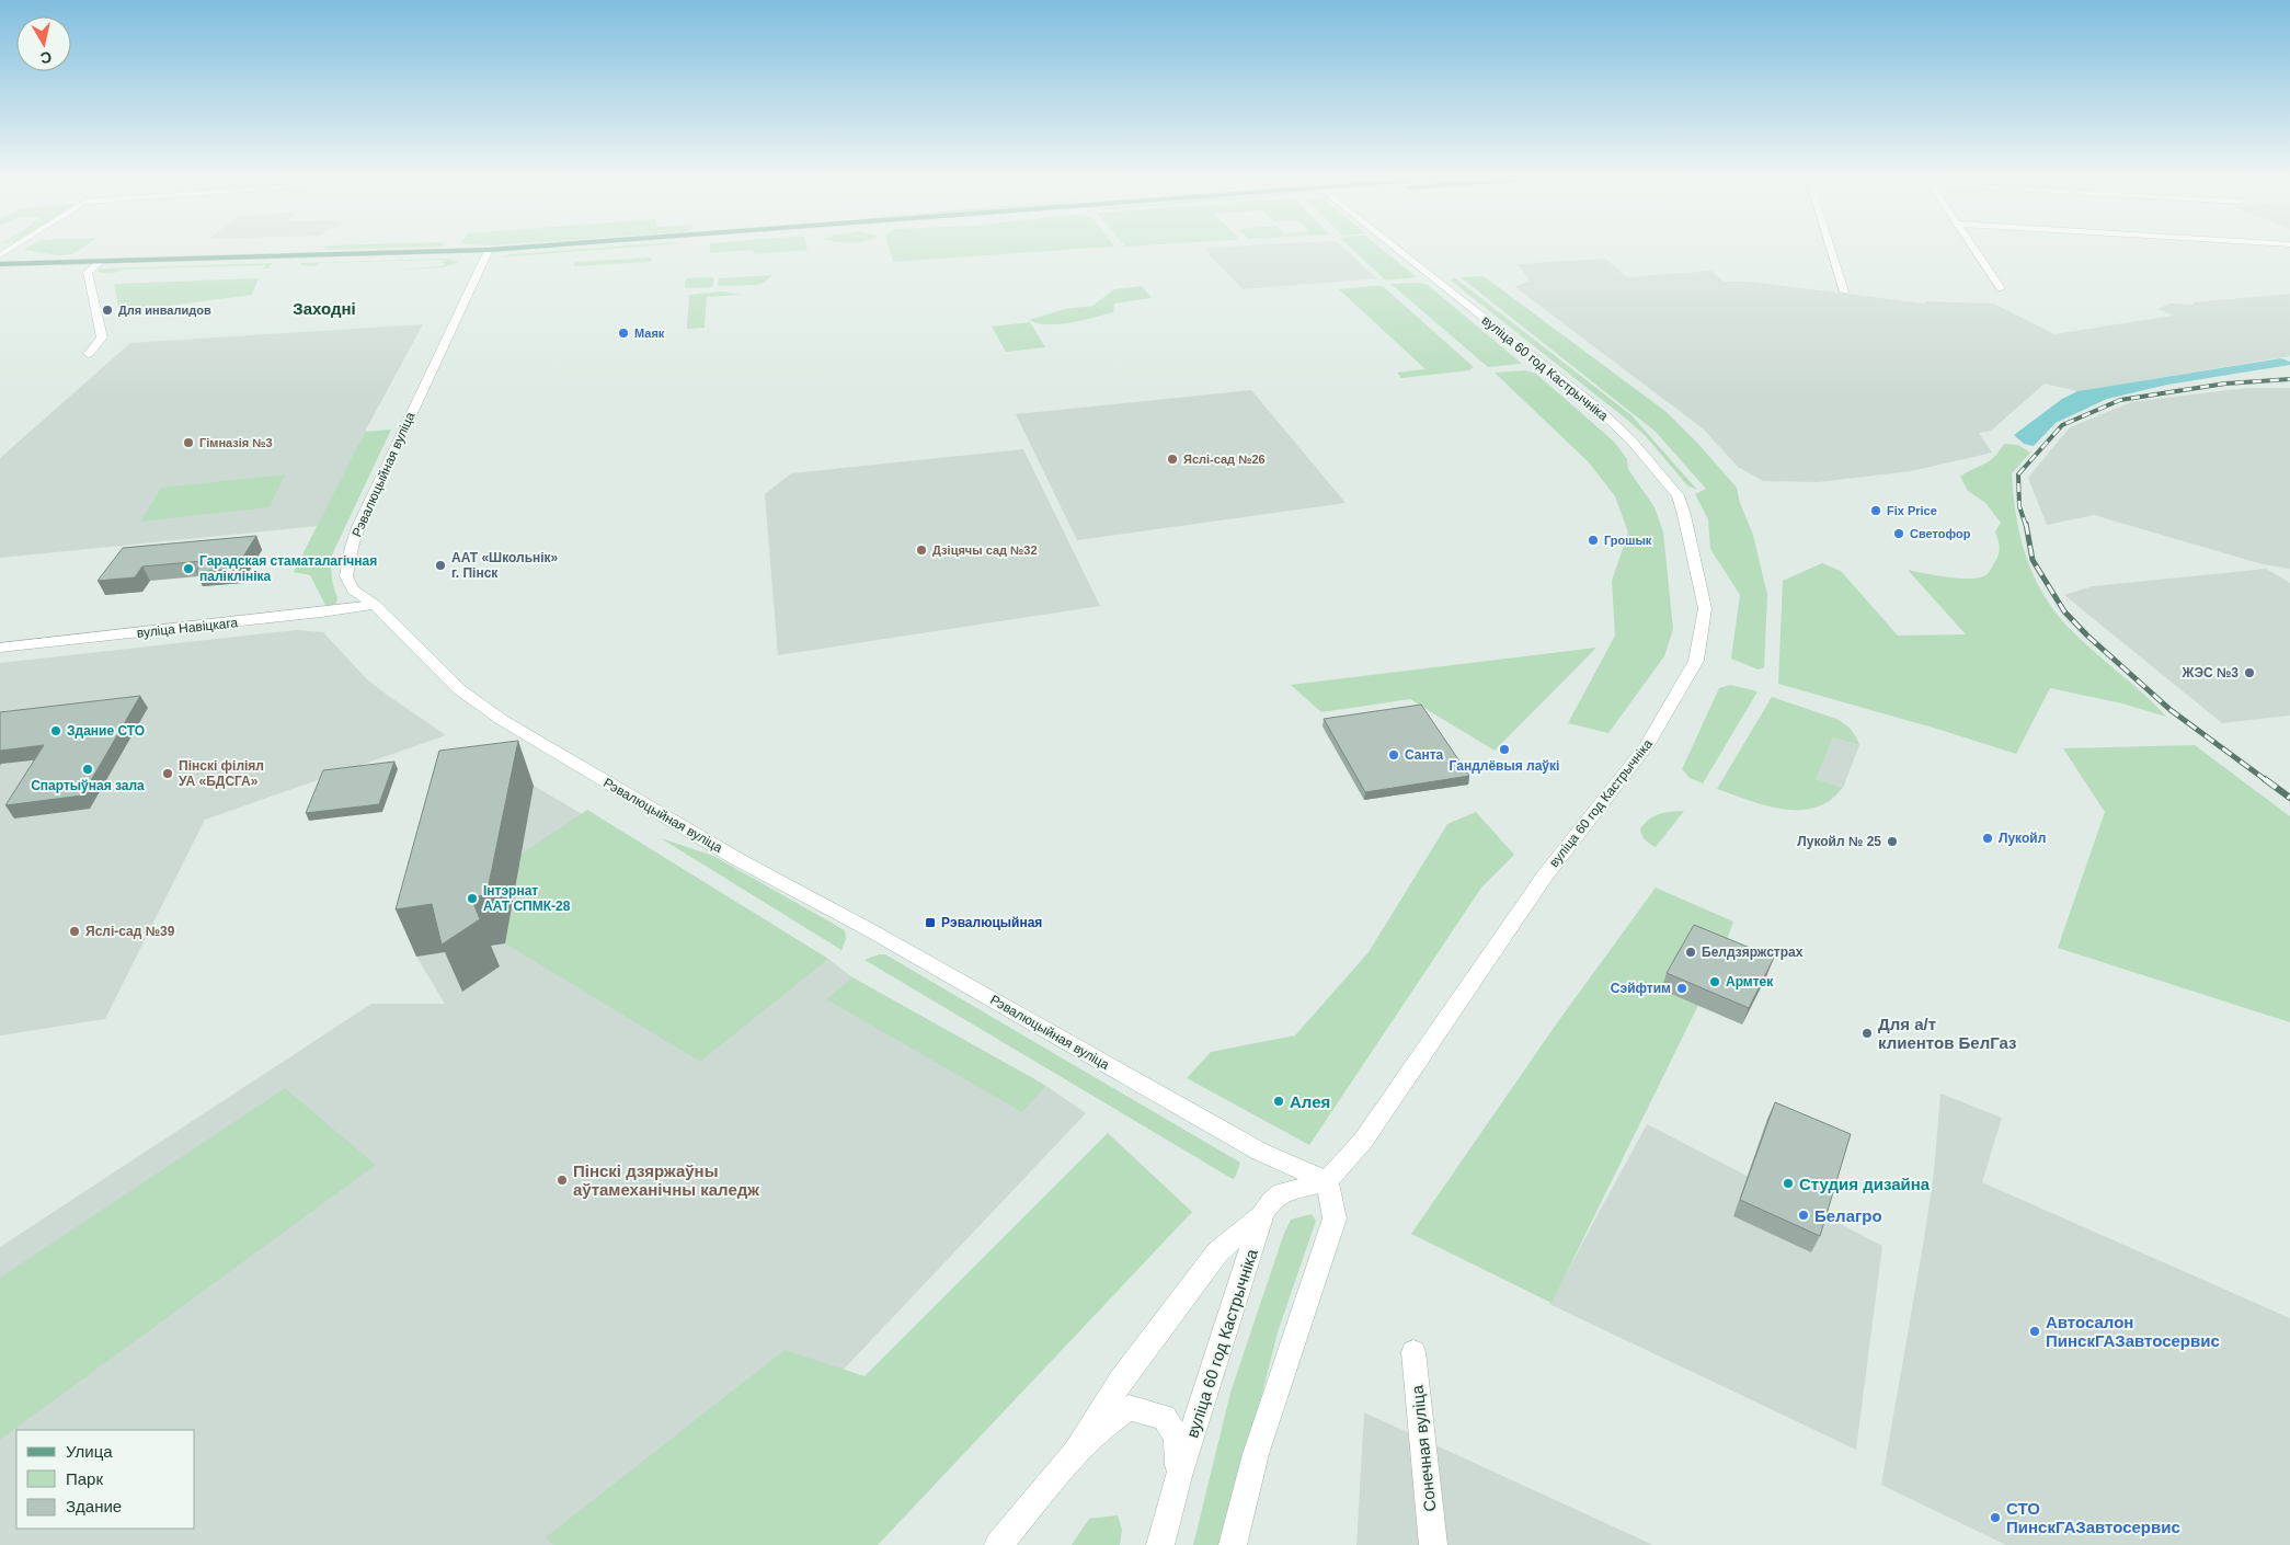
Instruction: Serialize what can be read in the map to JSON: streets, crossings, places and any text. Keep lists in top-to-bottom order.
{
  "streets": {
    "street": [
      "вуліца 60 год Кастрычніка",
      "Рэвалюцыйная вуліца",
      "вуліца Навіцкага",
      "Сонечная вуліца"
    ]
  },
  "crossings": [
    ["вуліца 60 год Кастрычніка", "Рэвалюцыйная вуліца"],
    ["Рэвалюцыйная вуліца", "вуліца Навіцкага"]
  ],
  "districts": ["Заходні"],
  "places": {
    "other": [
      "Для инвалидов",
      "Маяк",
      "Гімназія №3",
      "Яслі-сад №26",
      "Fix Price",
      "Светофор",
      "Грошык",
      "Дзіцячы сад №32",
      "ААТ «Школьнік» г. Пінск",
      "Гарадская стаматалагічная паліклініка",
      "ЖЭС №3",
      "Здание СТО",
      "Гандлёвыя лаўкі",
      "Санта",
      "Спартыўная зала",
      "Пінскі філіял УА «БДСГА»",
      "Лукойл",
      "Лукойл № 25",
      "Інтэрнат ААТ СПМК-28",
      "Яслі-сад №39",
      "Белдзяржстрах",
      "Армтек",
      "Сэйфтим",
      "Для а/т клиентов БелГаз",
      "Алея",
      "Пінскі дзяржаўны аўтамеханічны каледж",
      "Студия дизайна",
      "Белагро",
      "Автосалон ПинскГАЗавтосервис",
      "СТО ПинскГАЗавтосервис"
    ],
    "transit": ["Рэвалюцыйная"]
  },
  "legend": ["Улица", "Парк", "Здание"],
  "north": "bottom"
}
